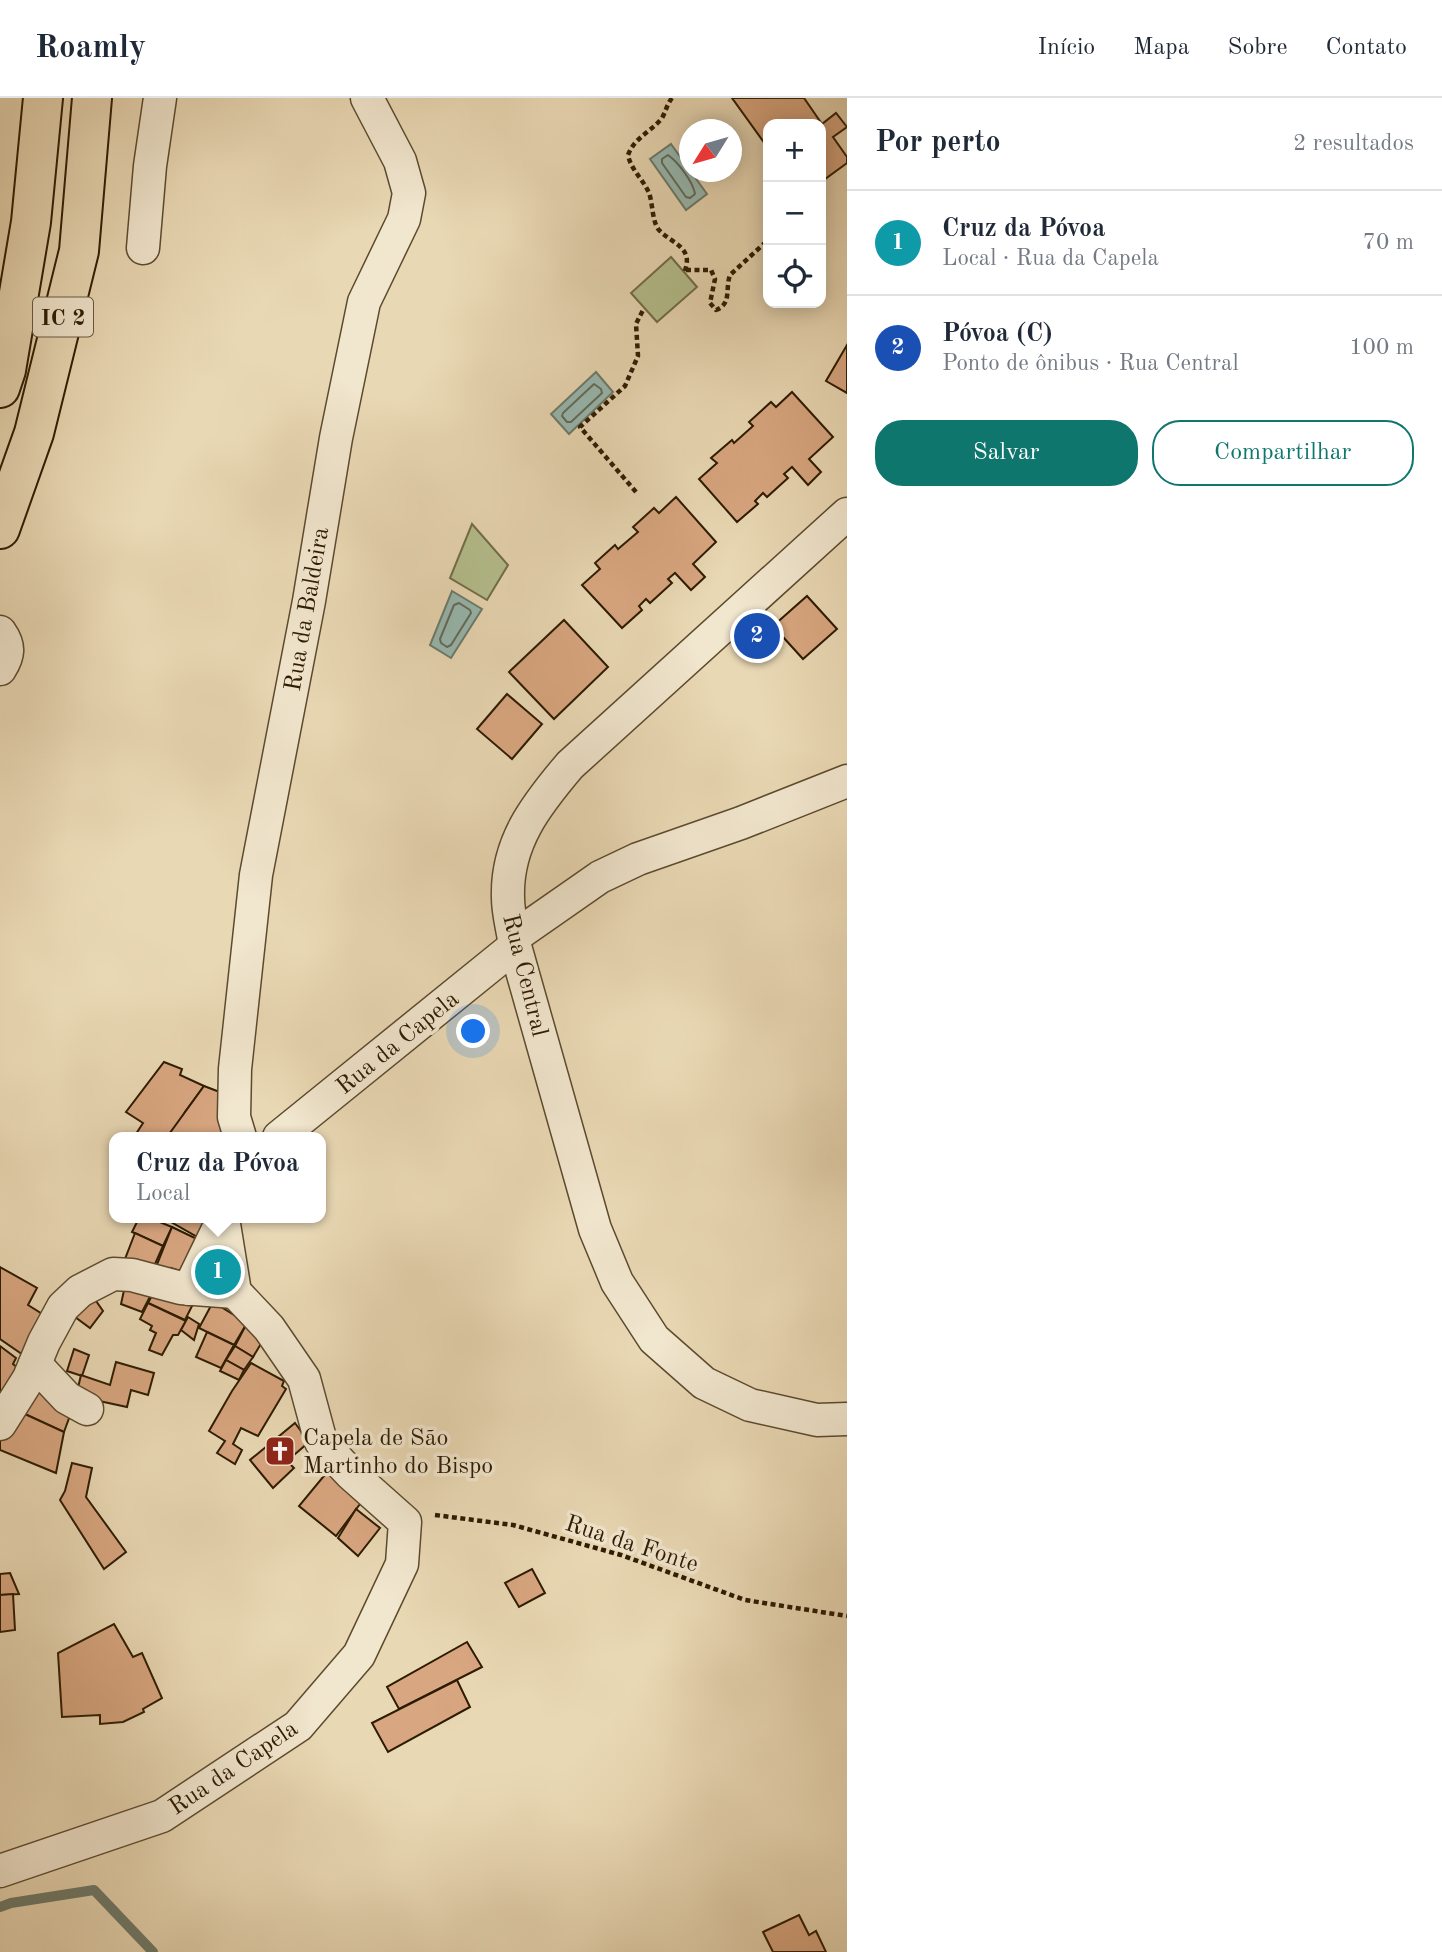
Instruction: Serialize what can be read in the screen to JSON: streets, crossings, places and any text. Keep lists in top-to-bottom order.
{
  "streets": {
    "highway": ["IC 2"],
    "street": ["Rua da Baldeira", "Rua Central", "Rua da Capela"],
    "path": ["Rua da Fonte"]
  },
  "crossings": [
    ["Rua Central", "Rua da Capela"],
    ["Rua da Capela", "Rua da Fonte"]
  ],
  "places": {
    "church": ["Capela de São Martinho do Bispo"]
  },
  "north": "bottom left",
  "page": {
    "header": "Roamly",
    "nav": [
      "Início",
      "Mapa",
      "Sobre",
      "Contato"
    ],
    "heading": ["Por perto", "2 resultados"],
    "map_buttons": ["+", "−"],
    "list": [
      {
        "mark": "1",
        "name": "Cruz da Póvoa",
        "note": "Local · Rua da Capela",
        "value": "70 m"
      },
      {
        "mark": "2",
        "name": "Póvoa (C)",
        "note": "Ponto de ônibus · Rua Central",
        "value": "100 m"
      }
    ],
    "buttons": ["Salvar", "Compartilhar"],
    "pins": ["2", "1"],
    "popup": ["Cruz da Póvoa", "Local"]
  }
}
